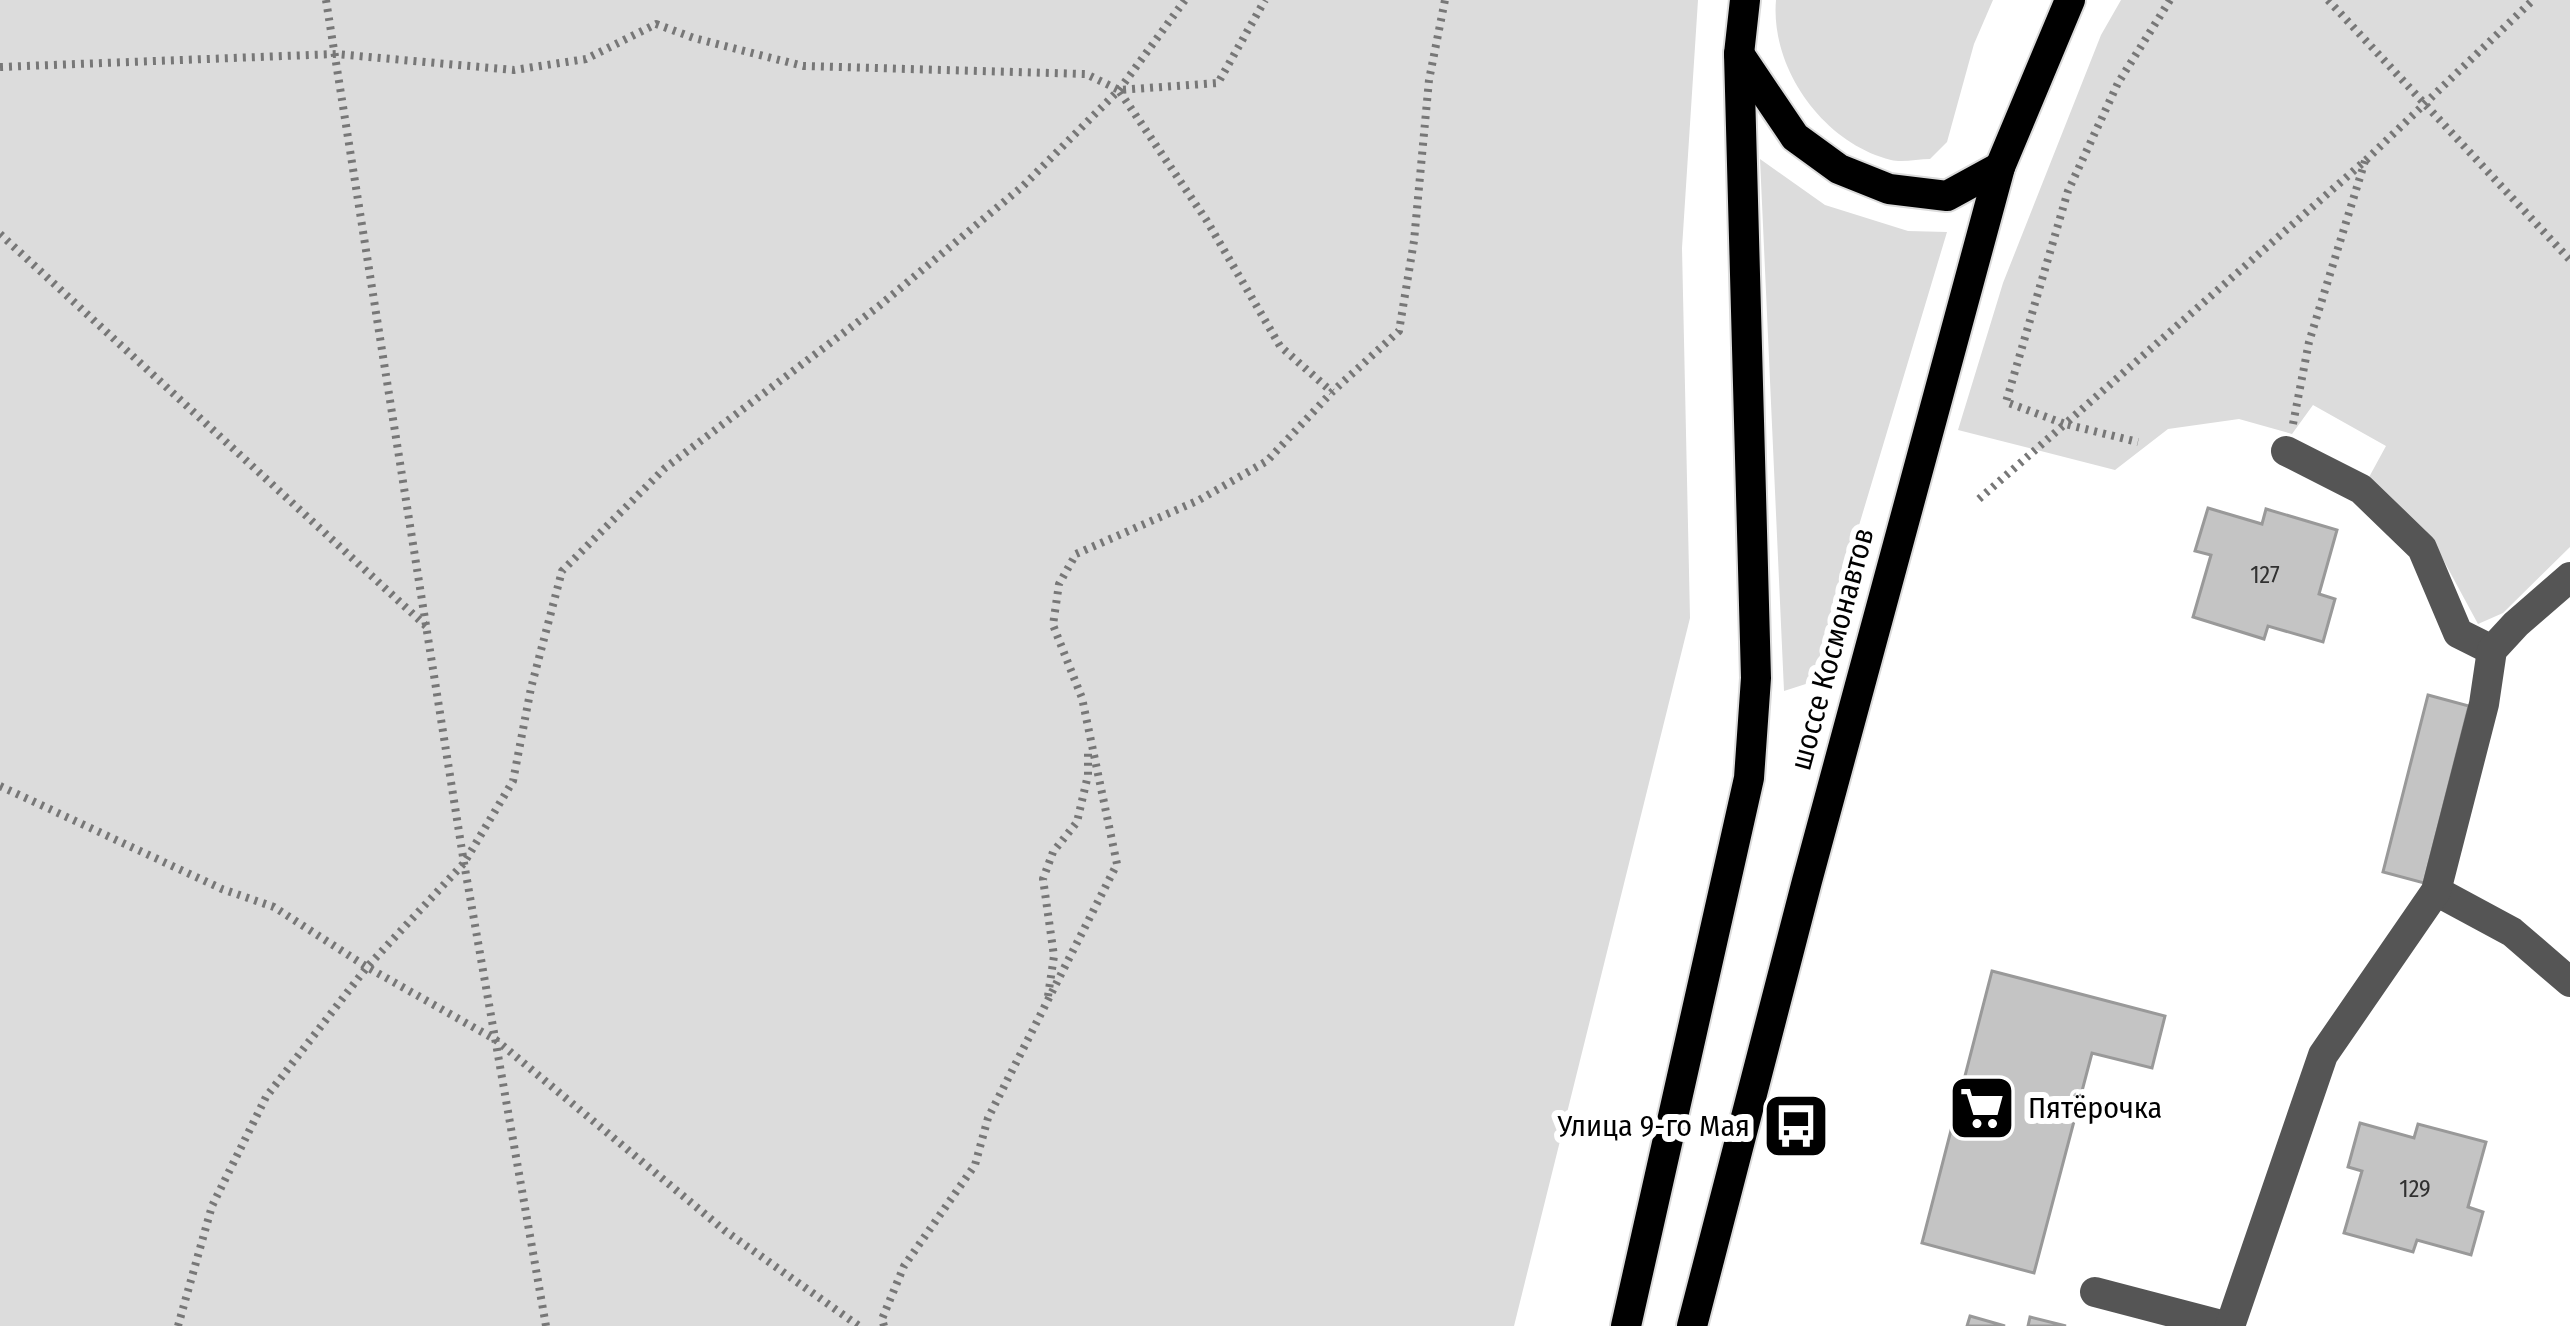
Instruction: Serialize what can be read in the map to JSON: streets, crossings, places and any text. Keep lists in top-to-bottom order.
{
  "streets": {
    "main road": ["шоссе Космонавтов"]
  },
  "places": {
    "supermarket": ["Пятёрочка"],
    "bus stop": ["Улица 9-го Мая"]
  },
  "house_numbers": ["127", "129"]
}
